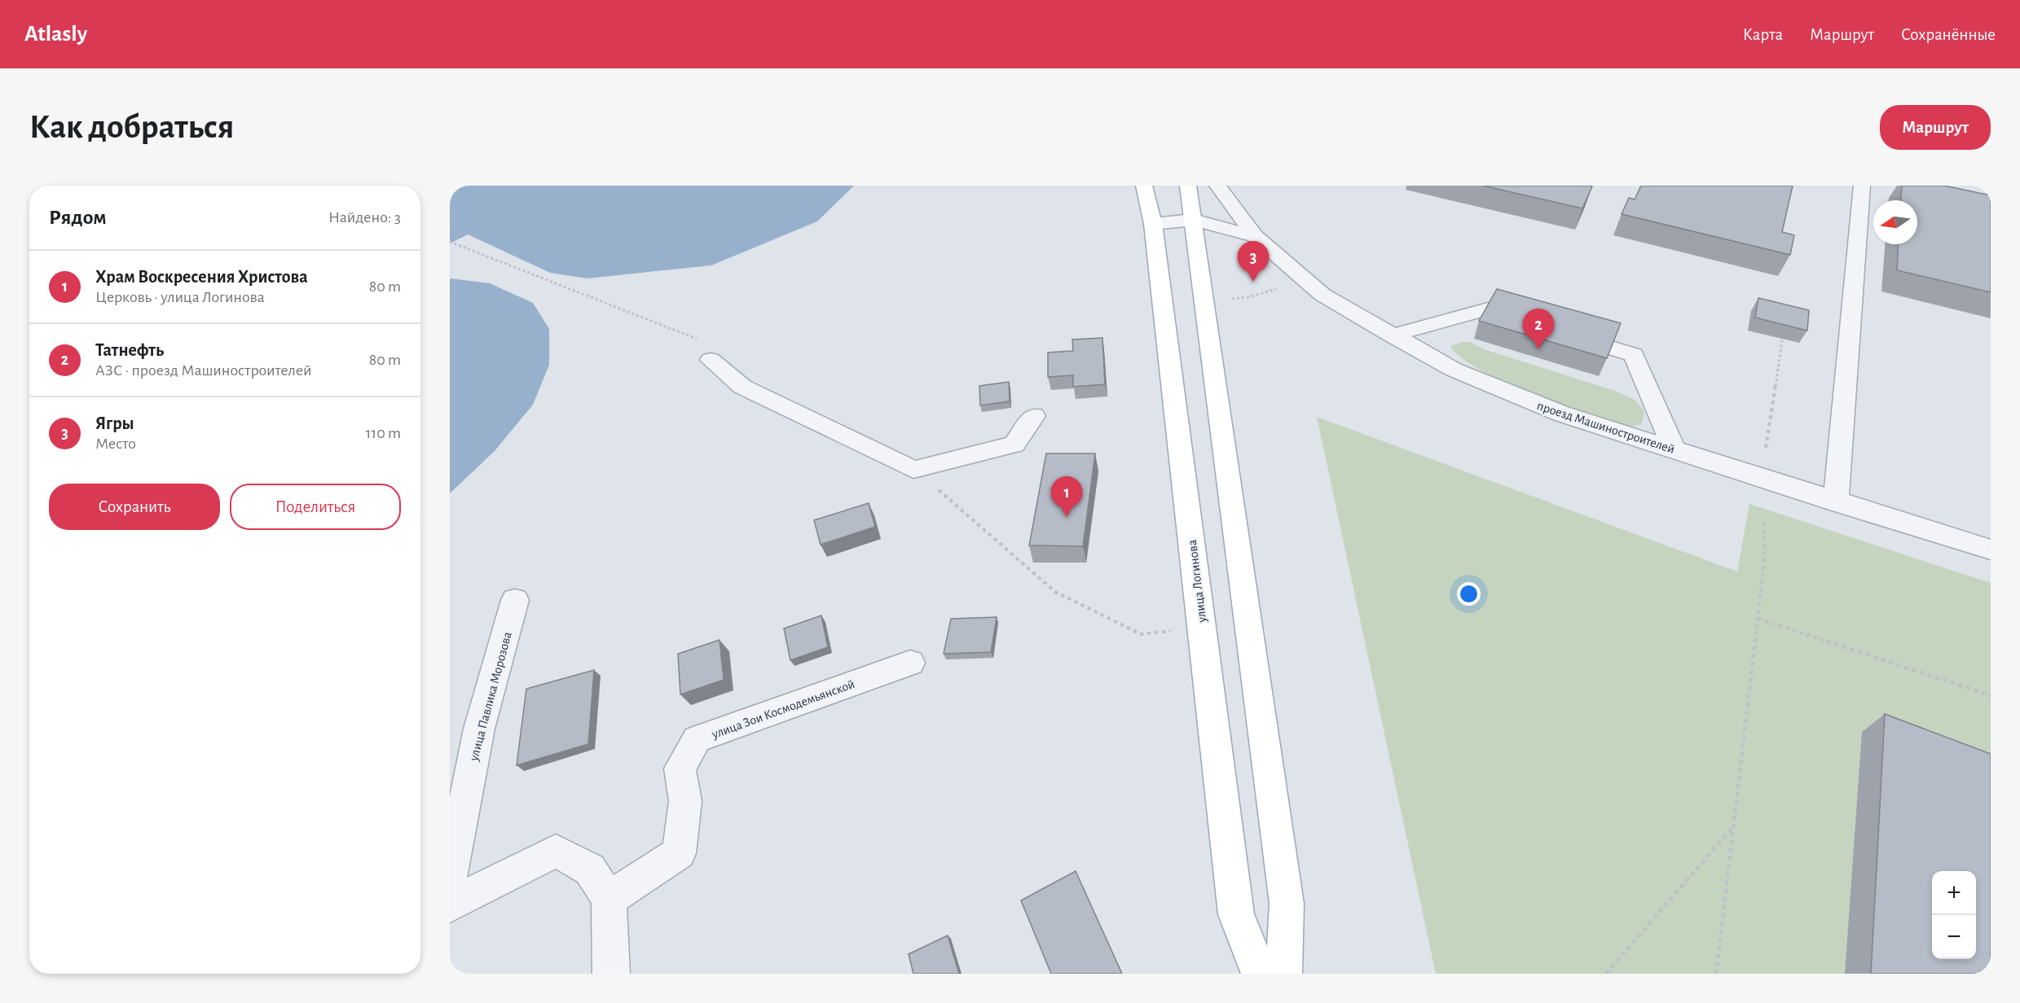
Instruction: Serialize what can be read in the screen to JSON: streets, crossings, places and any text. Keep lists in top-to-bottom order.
{
  "streets": {
    "main road": ["улица Логинова"],
    "street": ["проезд Машиностроителей", "улица Павлика Морозова", "улица Зои Космодемьянской"]
  },
  "crossings": [
    ["проезд Машиностроителей", "улица Логинова"]
  ],
  "north": "left",
  "page": {
    "header": "Atlasly",
    "nav": ["Карта", "Маршрут", "Сохранённые"],
    "buttons": [
      "Маршрут",
      ["Сохранить", "Поделиться"]
    ],
    "title": "Как добраться",
    "heading": ["Рядом", "Найдено: 3"],
    "pins": ["3", "2", "1"],
    "list": [
      {
        "mark": "1",
        "name": "Храм Воскресения Христова",
        "note": "Церковь · улица Логинова",
        "value": "80 m"
      },
      {
        "mark": "2",
        "name": "Татнефть",
        "note": "АЗС · проезд Машиностроителей",
        "value": "80 m"
      },
      {
        "mark": "3",
        "name": "Ягры",
        "note": "Место",
        "value": "110 m"
      }
    ],
    "map_buttons": ["+", "−"]
  }
}
